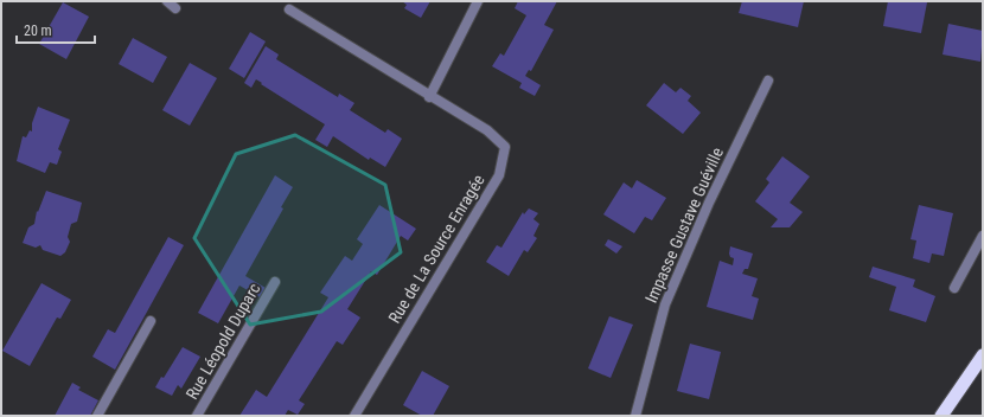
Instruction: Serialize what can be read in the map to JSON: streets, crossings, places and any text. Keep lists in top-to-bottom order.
{
  "streets": {
    "street": ["Impasse Gustave Guéville", "Rue de La Source Enragée", "Rue Léopold Duparc"]
  },
  "scale_bar": "20 m"
}
